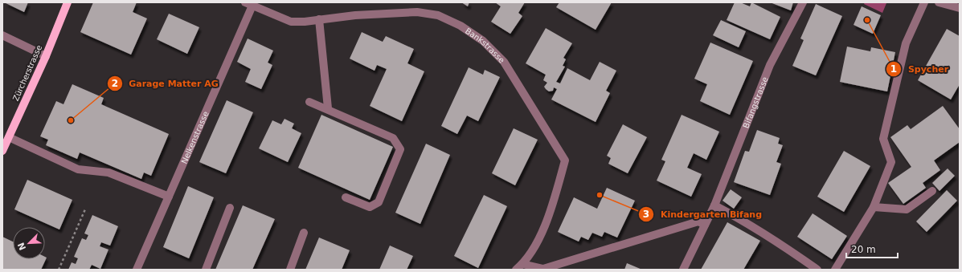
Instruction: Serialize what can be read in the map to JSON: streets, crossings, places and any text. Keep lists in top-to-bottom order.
{
  "streets": {
    "main road": ["Zürcherstrasse"],
    "street": ["Bankstrasse", "Bifangstrasse", "Nelkenstrasse"]
  },
  "crossings": [
    ["Bankstrasse", "Nelkenstrasse"]
  ],
  "places": ["Spycher", "Garage Matter AG", "Kindergarten Bifang"],
  "scale_bar": "20 m",
  "north": "bottom left"
}
